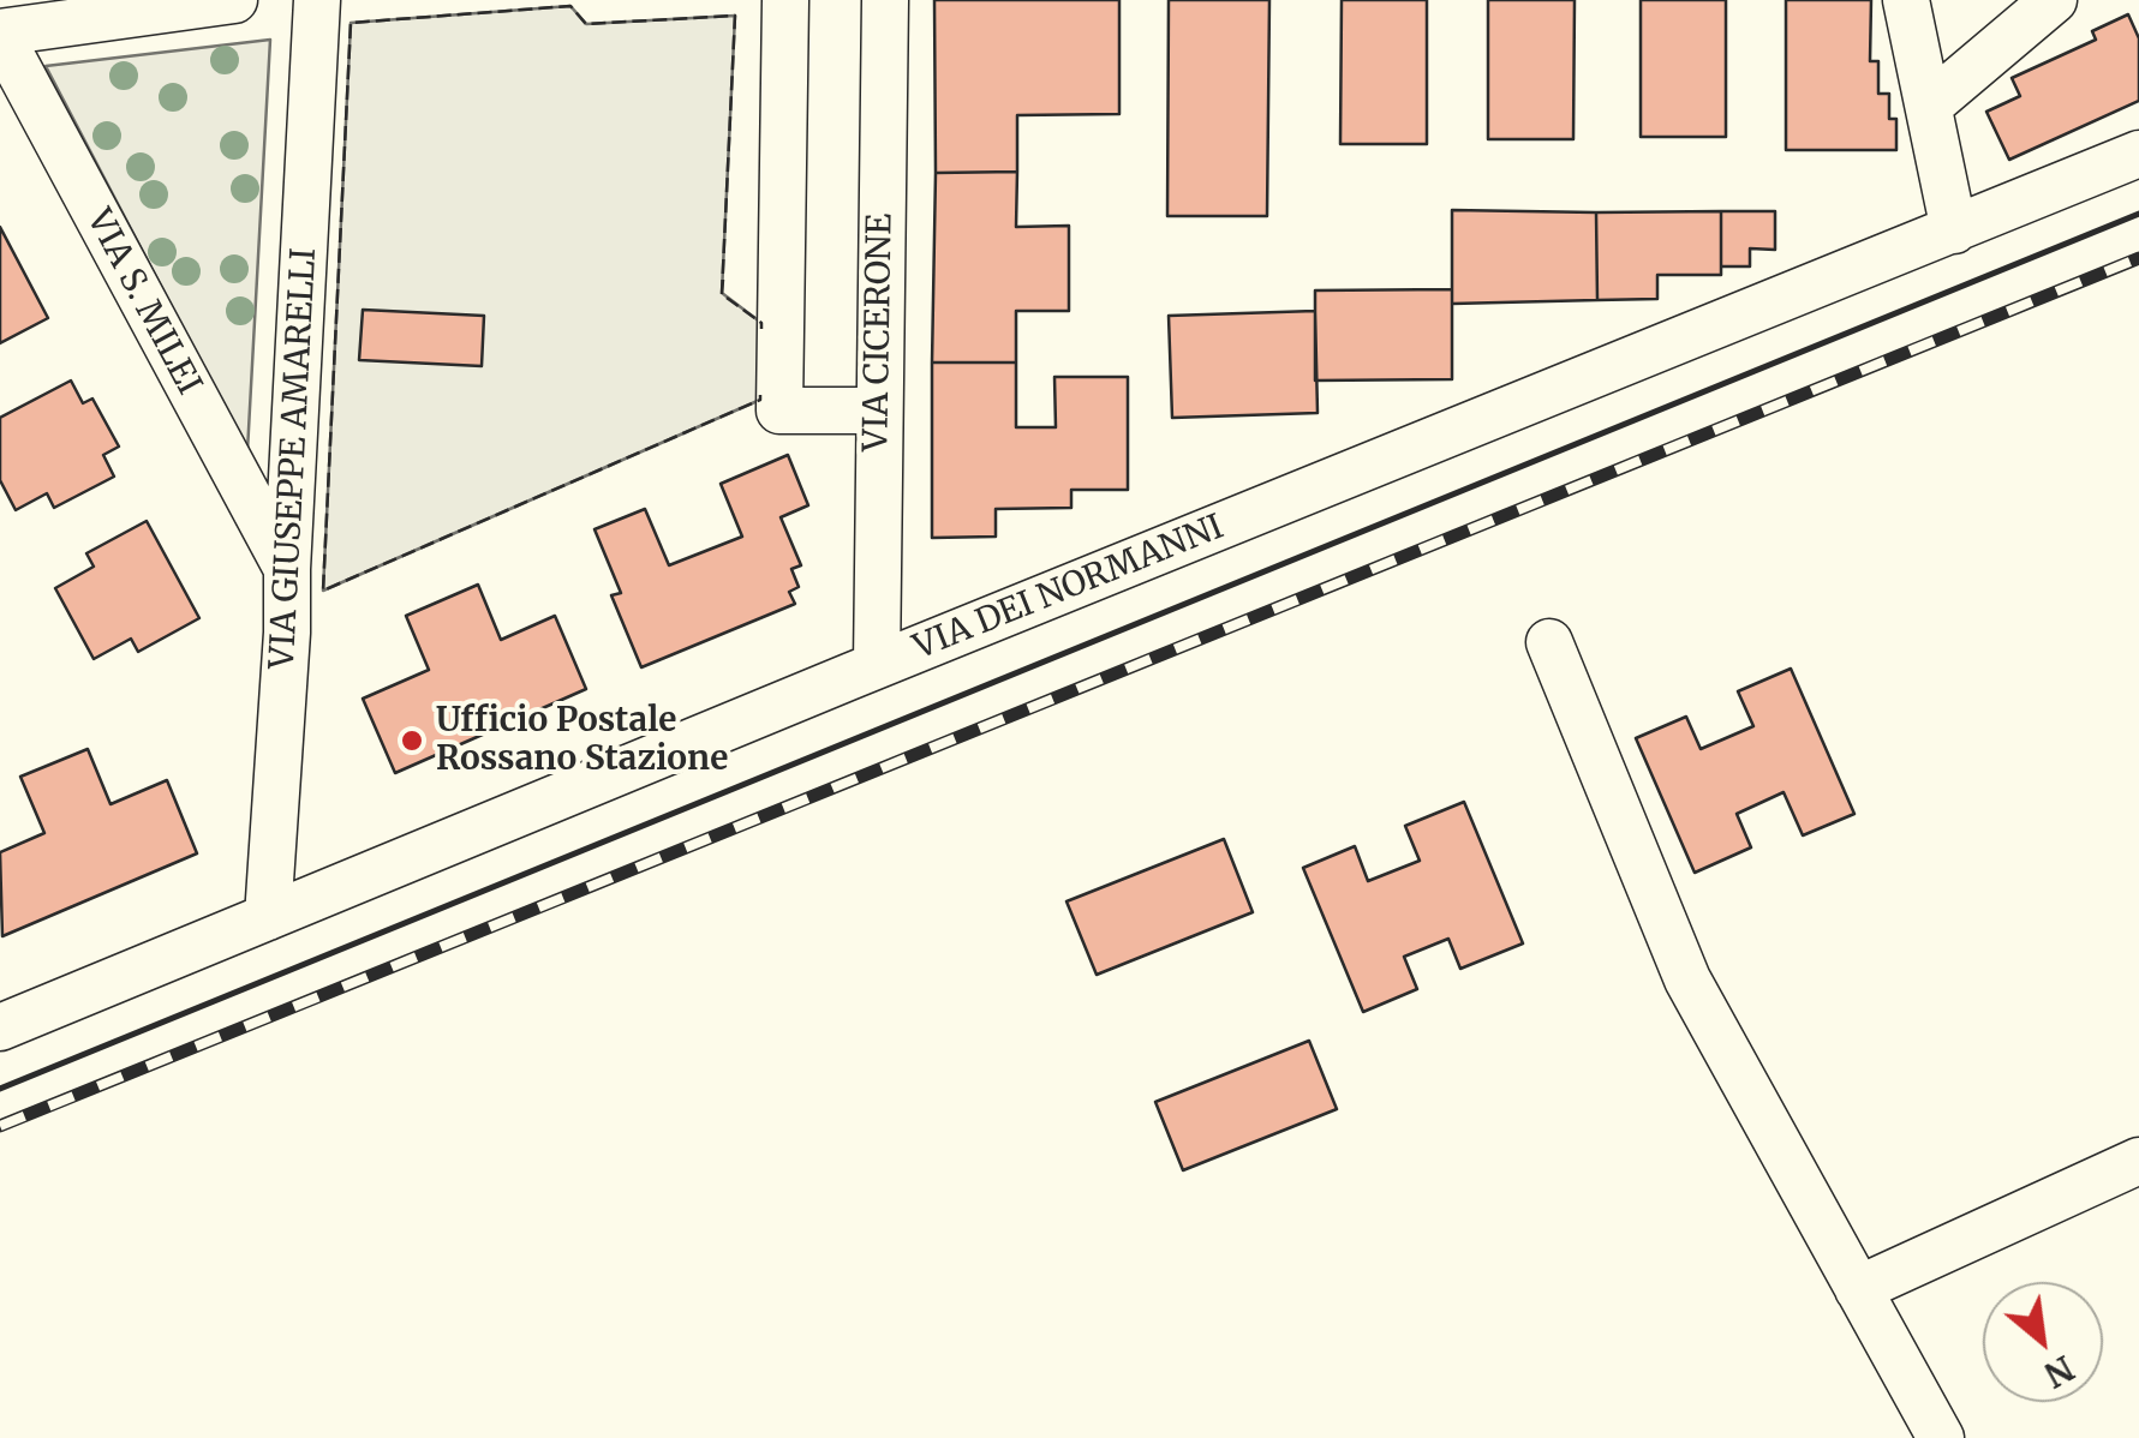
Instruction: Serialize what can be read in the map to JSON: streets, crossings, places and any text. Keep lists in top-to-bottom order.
{
  "streets": {
    "street": [
      "VIA S. MILEI",
      "VIA CICERONE",
      "VIA GIUSEPPE AMARELLI",
      "VIA DEI NORMANNI"
    ]
  },
  "crossings": [
    ["VIA S. MILEI", "VIA GIUSEPPE AMARELLI"],
    ["VIA CICERONE", "VIA DEI NORMANNI"],
    ["VIA GIUSEPPE AMARELLI", "VIA DEI NORMANNI"]
  ],
  "places": ["Ufficio Postale Rossano Stazione"],
  "north": "bottom right"
}
